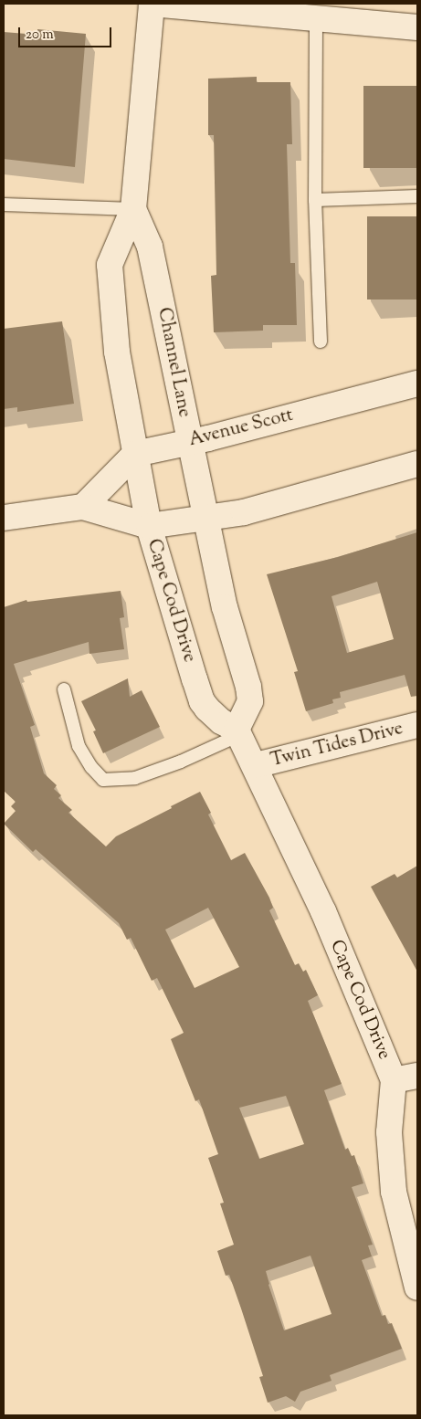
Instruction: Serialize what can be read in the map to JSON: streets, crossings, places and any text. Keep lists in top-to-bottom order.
{
  "streets": {
    "street": [
      "Channel Lane",
      "Avenue Scott",
      "Cape Cod Drive",
      "Twin Tides Drive"
    ]
  },
  "crossings": [
    ["Channel Lane", "Avenue Scott"],
    ["Channel Lane", "Cape Cod Drive"],
    ["Avenue Scott", "Cape Cod Drive"],
    ["Cape Cod Drive", "Twin Tides Drive"]
  ],
  "scale_bar": "20 m"
}
